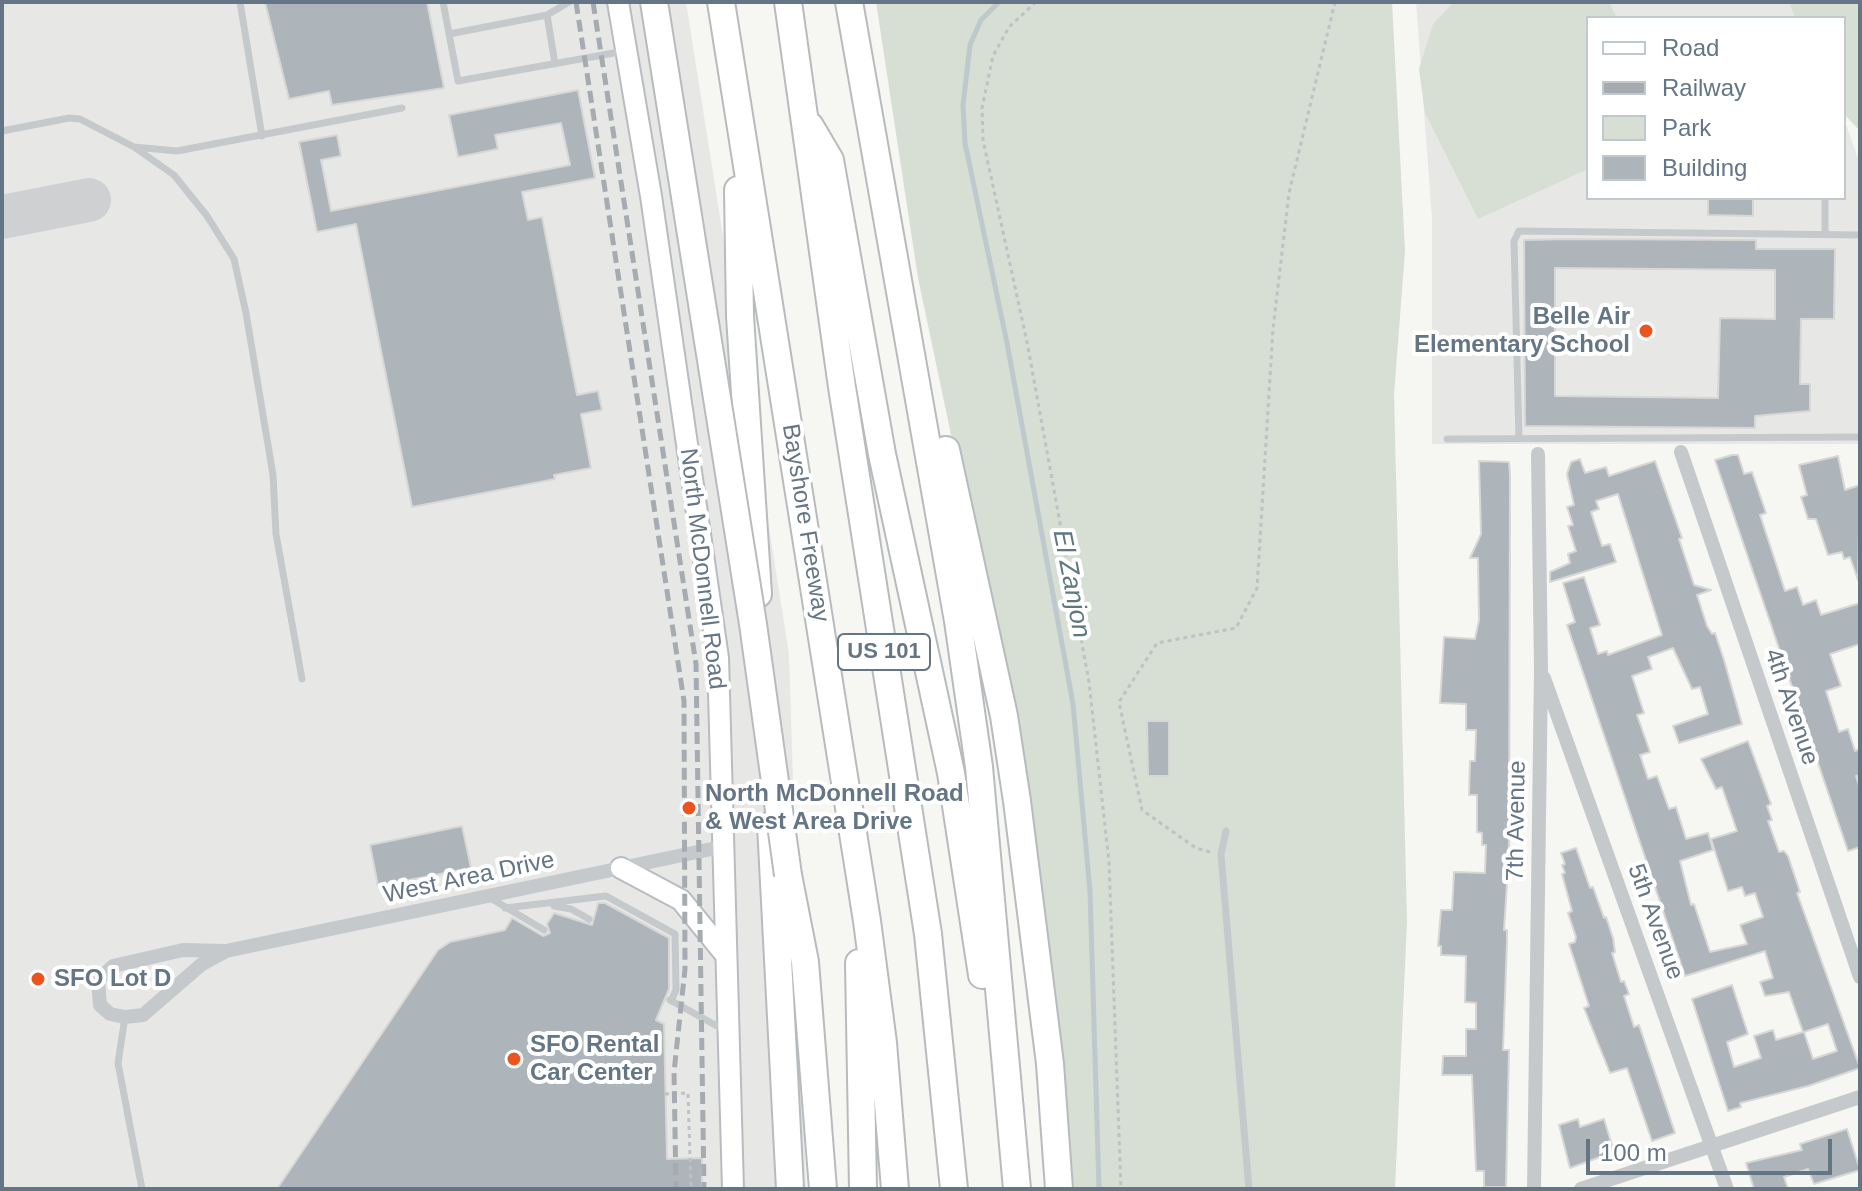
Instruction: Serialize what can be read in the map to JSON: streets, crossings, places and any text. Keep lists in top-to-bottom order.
{
  "streets": {
    "highway": ["Bayshore Freeway", "US 101"],
    "street": [
      "North McDonnell Road",
      "4th Avenue",
      "7th Avenue",
      "West Area Drive",
      "5th Avenue"
    ]
  },
  "crossings": [
    ["North McDonnell Road", "West Area Drive"],
    ["7th Avenue", "5th Avenue"]
  ],
  "water": ["El Zanjon"],
  "places": [
    "Belle Air Elementary School",
    "North McDonnell Road & West Area Drive",
    "SFO Lot D",
    "SFO Rental Car Center"
  ],
  "legend": [
    "Road",
    "Railway",
    "Park",
    "Building"
  ],
  "scale_bar": "100 m"
}
